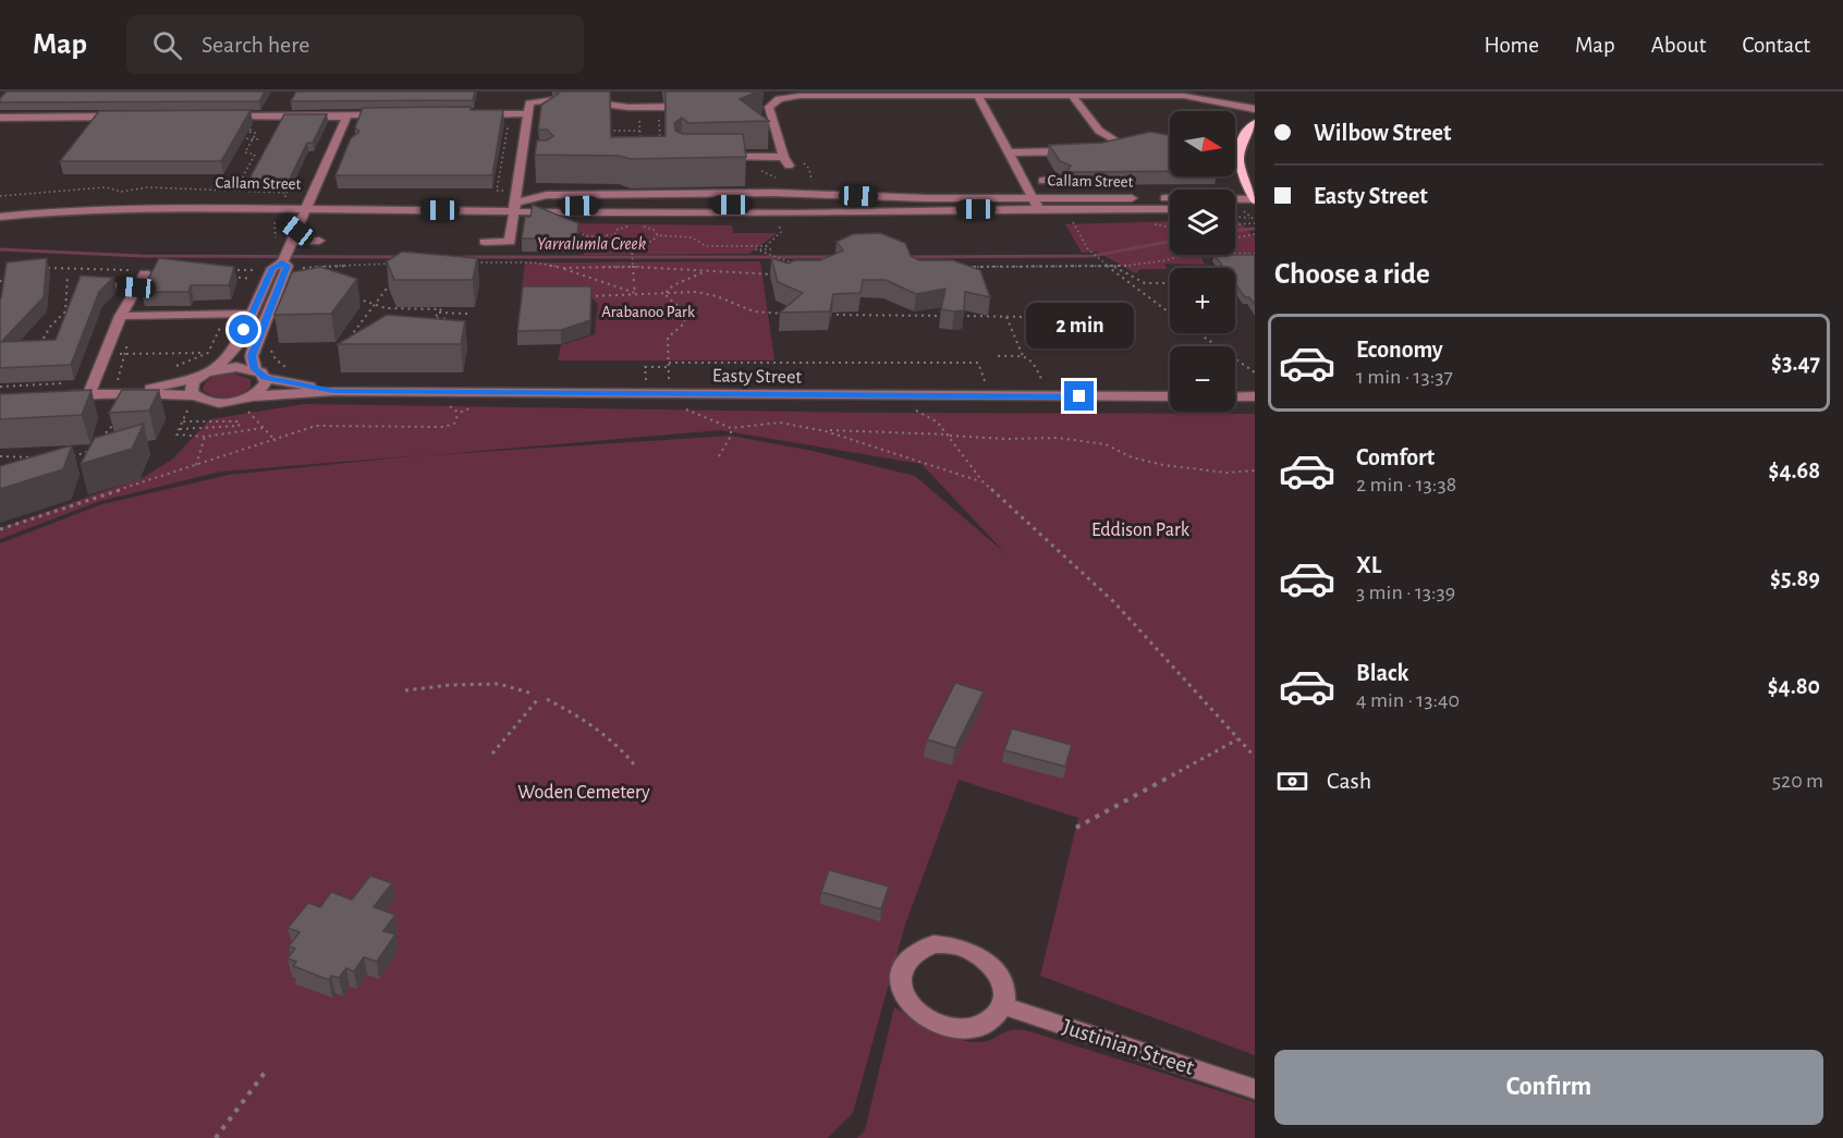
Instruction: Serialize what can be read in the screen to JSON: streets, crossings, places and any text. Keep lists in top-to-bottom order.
{
  "streets": {
    "street": ["Callam Street", "Easty Street", "Justinian Street"]
  },
  "water": ["Yarralumla Creek"],
  "parks": ["Arabanoo Park", "Eddison Park", "Woden Cemetery"],
  "north": "right",
  "page": {
    "header": "Map",
    "search": "Search here",
    "nav": [
      "Home",
      "Map",
      "About",
      "Contact"
    ],
    "banner": ["Wilbow Street", "Easty Street"],
    "map_buttons": ["+", "−"],
    "heading": "Choose a ride",
    "bubble": "2 min",
    "list": [
      {
        "name": "Economy",
        "note": "1 min · 13:37",
        "value": "$3.47"
      },
      {
        "name": "Comfort",
        "note": "2 min · 13:38",
        "value": "$4.68"
      },
      {
        "name": "XL",
        "note": "3 min · 13:39",
        "value": "$5.89"
      },
      {
        "name": "Black",
        "note": "4 min · 13:40",
        "value": "$4.80"
      }
    ],
    "pay": ["Cash", "520 m"],
    "buttons": "Confirm"
  }
}
